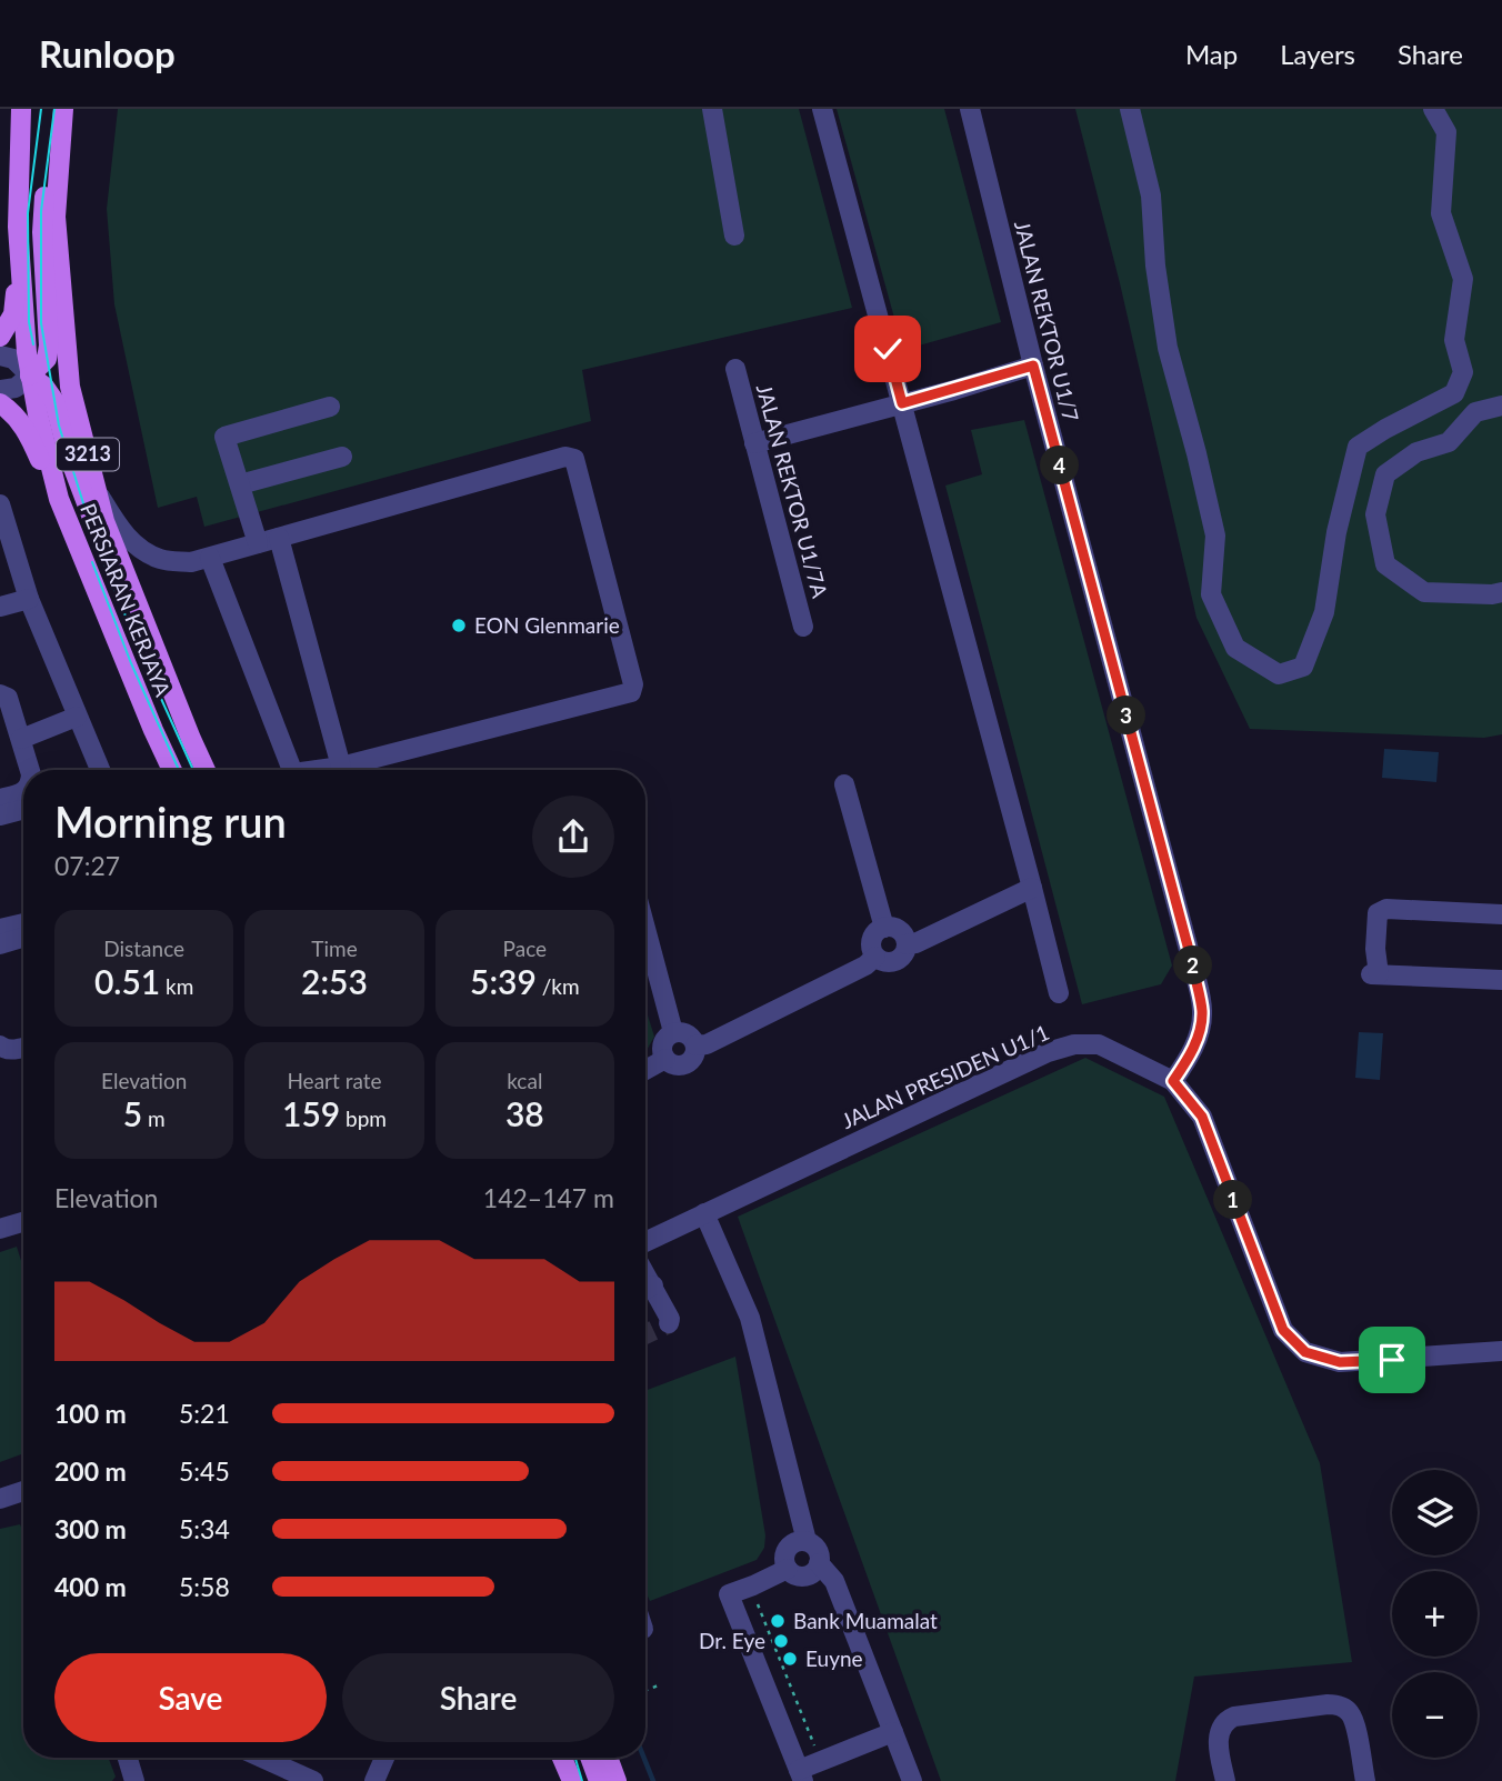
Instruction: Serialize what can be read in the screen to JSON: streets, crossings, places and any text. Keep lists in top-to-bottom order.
{
  "streets": {
    "main road": ["3213", "PERSIARAN KERJAYA"],
    "street": ["JALAN REKTOR U1/7", "JALAN REKTOR U1/7A", "JALAN PRESIDEN U1/1"]
  },
  "crossings": [
    ["JALAN REKTOR U1/7", "JALAN PRESIDEN U1/1"]
  ],
  "places": [
    "EON Glenmarie",
    "Bank Muamalat",
    "Dr. Eye",
    "Euyne"
  ],
  "page": {
    "header": "Runloop",
    "nav": ["Map", "Layers", "Share"],
    "pins": [
      "4",
      "3",
      "2",
      "1"
    ],
    "heading": ["Morning run", "07:27"],
    "stats": [
      ["Distance", "0.51 km"],
      ["Time", "2:53"],
      ["Pace", "5:39 /km"],
      ["Elevation", "5 m"],
      ["Heart rate", "159 bpm"],
      ["kcal", "38"]
    ],
    "chart": ["Elevation", "142–147 m"],
    "list": [
      {
        "name": "100 m",
        "note": "5:21"
      },
      {
        "name": "200 m",
        "note": "5:45"
      },
      {
        "name": "300 m",
        "note": "5:34"
      },
      {
        "name": "400 m",
        "note": "5:58"
      }
    ],
    "map_buttons": ["+", "−"],
    "buttons": ["Save", "Share"]
  }
}
